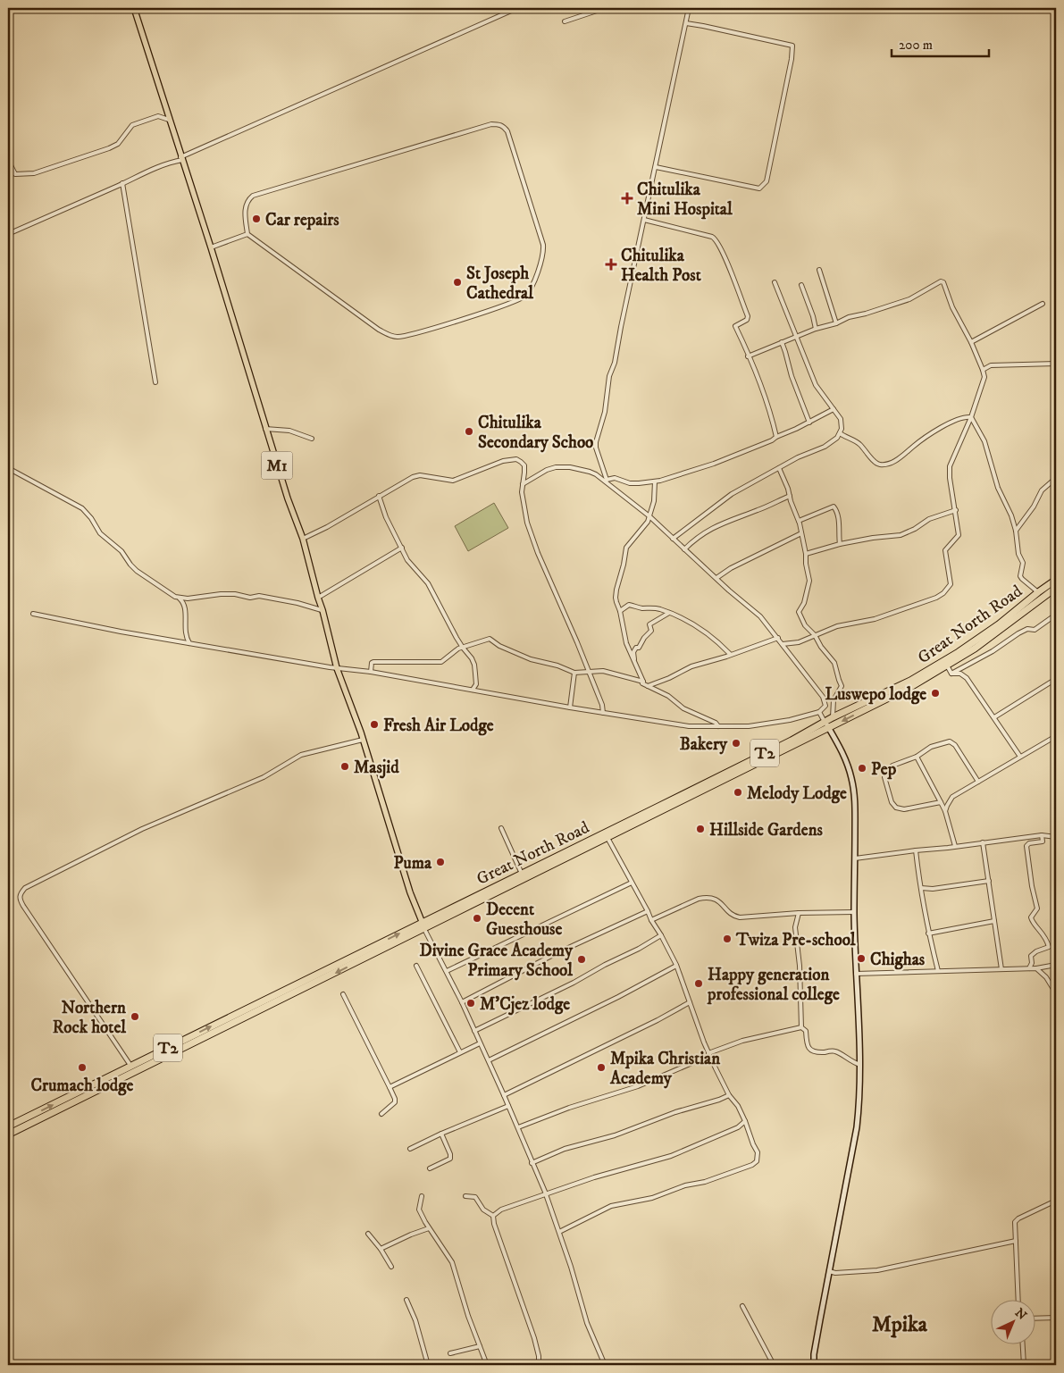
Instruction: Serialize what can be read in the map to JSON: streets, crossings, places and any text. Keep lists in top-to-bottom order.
{
  "streets": {
    "highway": ["Great North Road", "T2"],
    "main road": ["M1"]
  },
  "crossings": [
    ["M1", "Great North Road"]
  ],
  "districts": ["Mpika"],
  "places": {
    "health": ["Chitulika Mini Hospital", "Chitulika Health Post"],
    "other": [
      "Car repairs",
      "St Joseph Cathedral",
      "Chitulika Secondary Schoo",
      "Luswepo lodge",
      "Fresh Air Lodge",
      "Bakery",
      "Masjid",
      "Pep",
      "Melody Lodge",
      "Hillside Gardens",
      "Puma",
      "Decent Guesthouse",
      "Twiza Pre-school",
      "Chighas",
      "Divine Grace Academy Primary School",
      "Happy generation professional college",
      "M'Cjez lodge",
      "Northern Rock hotel",
      "Crumach lodge",
      "Mpika Christian Academy"
    ]
  },
  "scale_bar": "200 m",
  "north": "top right"
}
